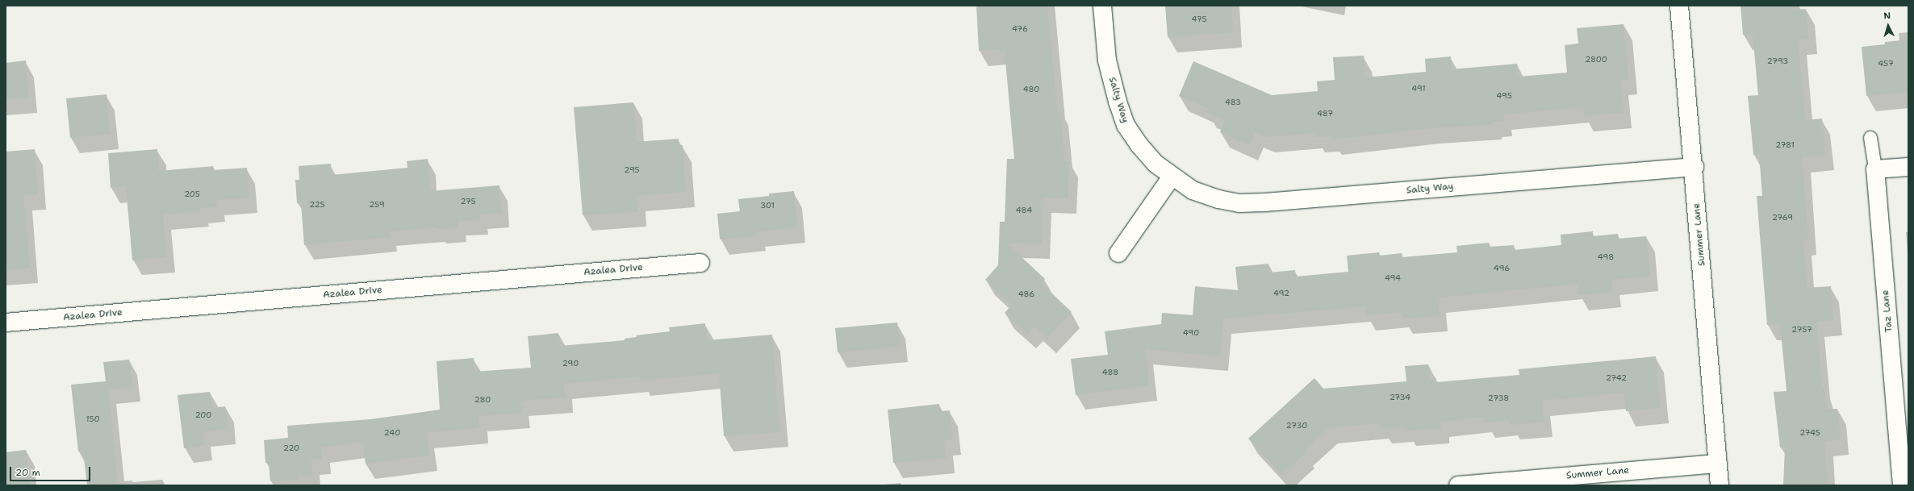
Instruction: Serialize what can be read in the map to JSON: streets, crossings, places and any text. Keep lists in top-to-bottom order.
{
  "streets": {
    "street": [
      "Salty Way",
      "Summer Lane",
      "Azalea Drive",
      "Taz Lane"
    ]
  },
  "crossings": [
    ["Salty Way", "Summer Lane"]
  ],
  "house_numbers": [
    "475",
    "476",
    "2800",
    "2793",
    "457",
    "491",
    "480",
    "495",
    "483",
    "487",
    "2781",
    "295",
    "205",
    "275",
    "225",
    "259",
    "301",
    "484",
    "2769",
    "498",
    "496",
    "494",
    "492",
    "486",
    "2757",
    "490",
    "290",
    "488",
    "2742",
    "2734",
    "2738",
    "280",
    "200",
    "150",
    "2730",
    "240",
    "2745",
    "220"
  ],
  "scale_bar": "20 m",
  "north": "top"
}
